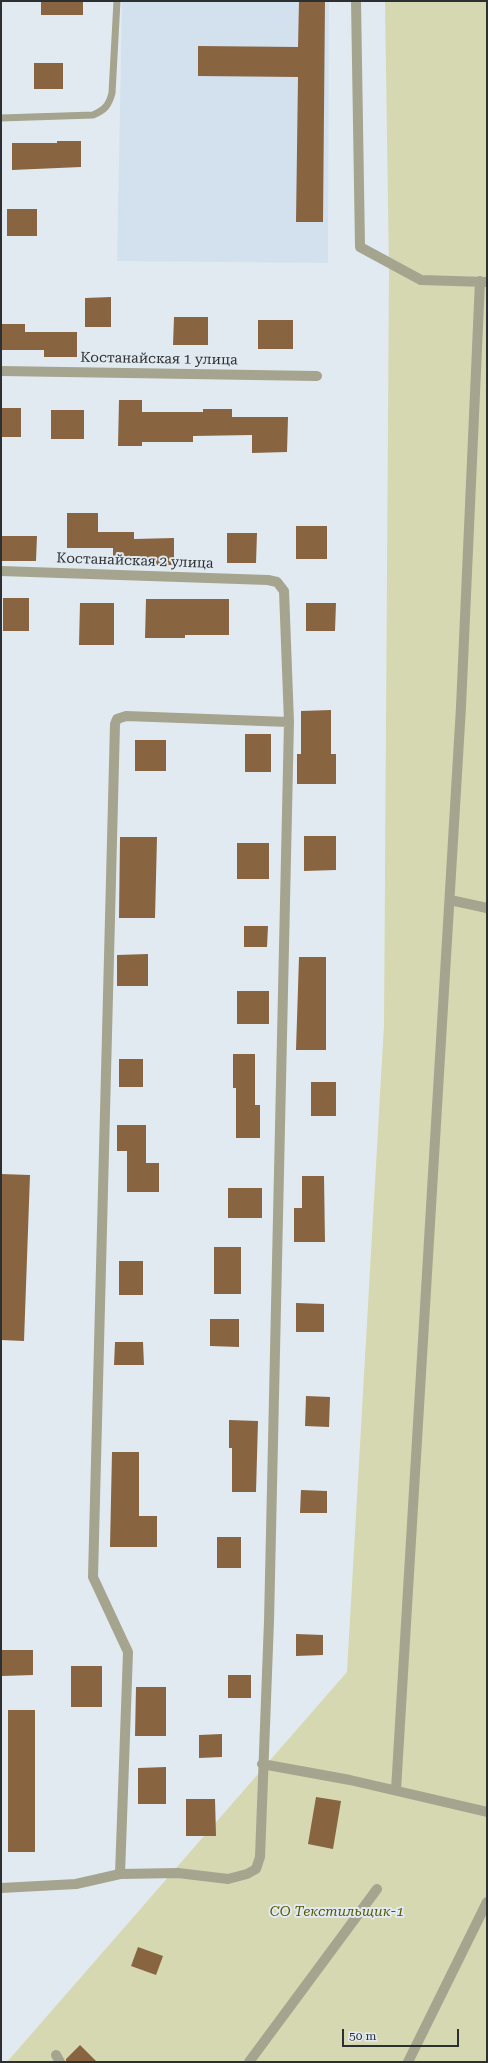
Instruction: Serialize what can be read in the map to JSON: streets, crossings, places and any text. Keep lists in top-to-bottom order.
{
  "streets": {
    "street": ["Костанайская 1 улица", "Костанайская 2 улица"]
  },
  "parks": ["СО Текстильщик-1"],
  "scale_bar": "50 m"
}
